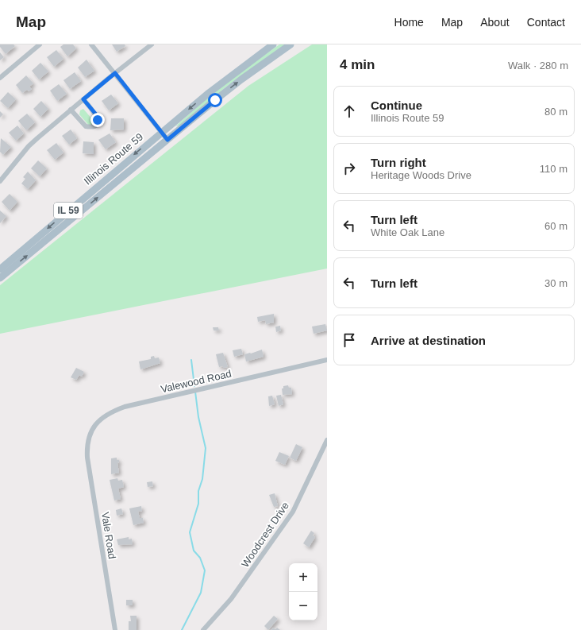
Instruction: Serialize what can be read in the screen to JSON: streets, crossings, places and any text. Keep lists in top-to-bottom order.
{
  "streets": {
    "main road": ["Illinois Route 59", "IL 59"],
    "street": ["Valewood Road", "Woodcrest Drive", "Vale Road"]
  },
  "crossings": [
    ["Valewood Road", "Vale Road"]
  ],
  "page": {
    "header": "Map",
    "nav": [
      "Home",
      "Map",
      "About",
      "Contact"
    ],
    "heading": ["4 min", "Walk · 280 m"],
    "list": [
      ["Continue", "Illinois Route 59", "80 m"],
      ["Turn right", "Heritage Woods Drive", "110 m"],
      ["Turn left", "White Oak Lane", "60 m"],
      ["Turn left", "30 m"],
      "Arrive at destination"
    ],
    "map_buttons": ["+", "−"]
  }
}
